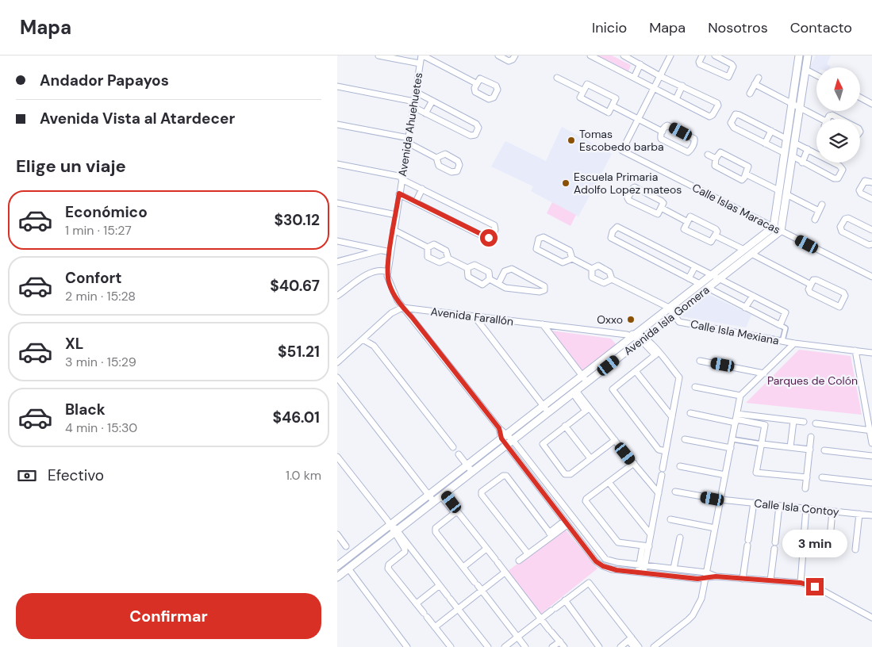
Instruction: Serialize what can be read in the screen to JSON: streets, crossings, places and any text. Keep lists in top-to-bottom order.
{
  "streets": {
    "street": [
      "Avenida Ahuehuetes",
      "Calle Islas Maracas",
      "Avenida Farallón",
      "Avenida Isla Gomera",
      "Calle Isla Mexiana",
      "Calle Isla Contoy"
    ]
  },
  "crossings": [
    ["Avenida Ahuehuetes", "Avenida Farallón"],
    ["Avenida Ahuehuetes", "Avenida Isla Gomera"],
    ["Calle Islas Maracas", "Avenida Isla Gomera"],
    ["Avenida Farallón", "Avenida Isla Gomera"],
    ["Avenida Isla Gomera", "Calle Isla Mexiana"]
  ],
  "parks": ["Parques de Colón"],
  "places": ["Tomas Escobedo barba", "Escuela Primaria Adolfo Lopez mateos", "Oxxo"],
  "north": "top",
  "page": {
    "header": "Mapa",
    "nav": [
      "Inicio",
      "Mapa",
      "Nosotros",
      "Contacto"
    ],
    "banner": ["Andador Papayos", "Avenida Vista al Atardecer"],
    "heading": "Elige un viaje",
    "list": [
      {
        "name": "Económico",
        "note": "1 min · 15:27",
        "value": "$30.12"
      },
      {
        "name": "Confort",
        "note": "2 min · 15:28",
        "value": "$40.67"
      },
      {
        "name": "XL",
        "note": "3 min · 15:29",
        "value": "$51.21"
      },
      {
        "name": "Black",
        "note": "4 min · 15:30",
        "value": "$46.01"
      }
    ],
    "pay": ["Efectivo", "1.0 km"],
    "bubble": "3 min",
    "buttons": "Confirmar"
  }
}
